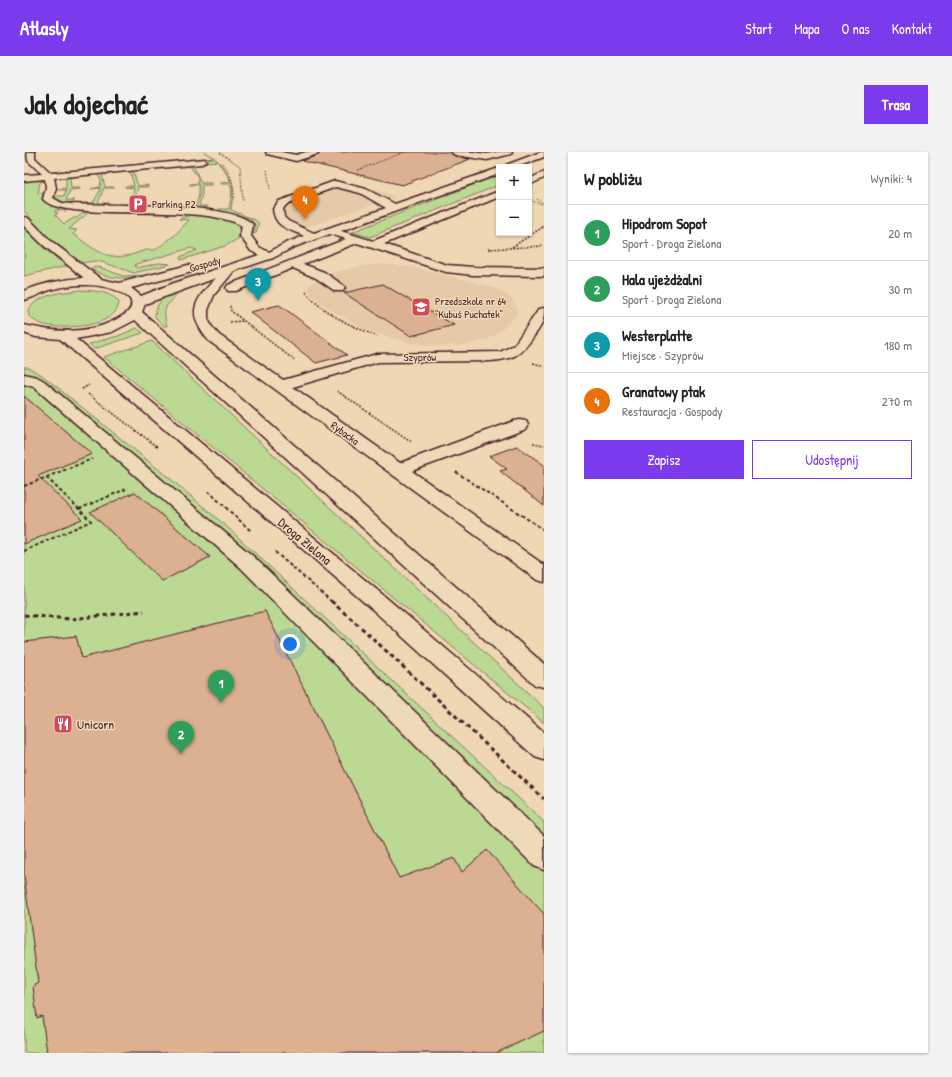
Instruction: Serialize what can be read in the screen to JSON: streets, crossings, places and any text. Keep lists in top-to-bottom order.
{
  "streets": {
    "street": [
      "Gospody",
      "Szyprów",
      "Rybacka",
      "Droga Zielona"
    ]
  },
  "crossings": [
    ["Gospody", "Rybacka"],
    ["Gospody", "Droga Zielona"],
    ["Szyprów", "Rybacka"]
  ],
  "places": {
    "parking": ["Parking P2"],
    "school or university": ["Przedszkole nr 64 \"Kubuś Puchatek\""],
    "restaurant": ["Unicorn"]
  },
  "page": {
    "header": "Atlasly",
    "nav": [
      "Start",
      "Mapa",
      "O nas",
      "Kontakt"
    ],
    "title": "Jak dojechać",
    "buttons": [
      "Trasa",
      ["Zapisz", "Udostępnij"]
    ],
    "heading": ["W pobliżu", "Wyniki: 4"],
    "map_buttons": ["+", "−"],
    "pins": [
      "4",
      "3",
      "1",
      "2"
    ],
    "list": [
      {
        "mark": "1",
        "name": "Hipodrom Sopot",
        "note": "Sport · Droga Zielona",
        "value": "20 m"
      },
      {
        "mark": "2",
        "name": "Hala ujeżdżalni",
        "note": "Sport · Droga Zielona",
        "value": "30 m"
      },
      {
        "mark": "3",
        "name": "Westerplatte",
        "note": "Miejsce · Szyprów",
        "value": "180 m"
      },
      {
        "mark": "4",
        "name": "Granatowy ptak",
        "note": "Restauracja · Gospody",
        "value": "270 m"
      }
    ]
  }
}
